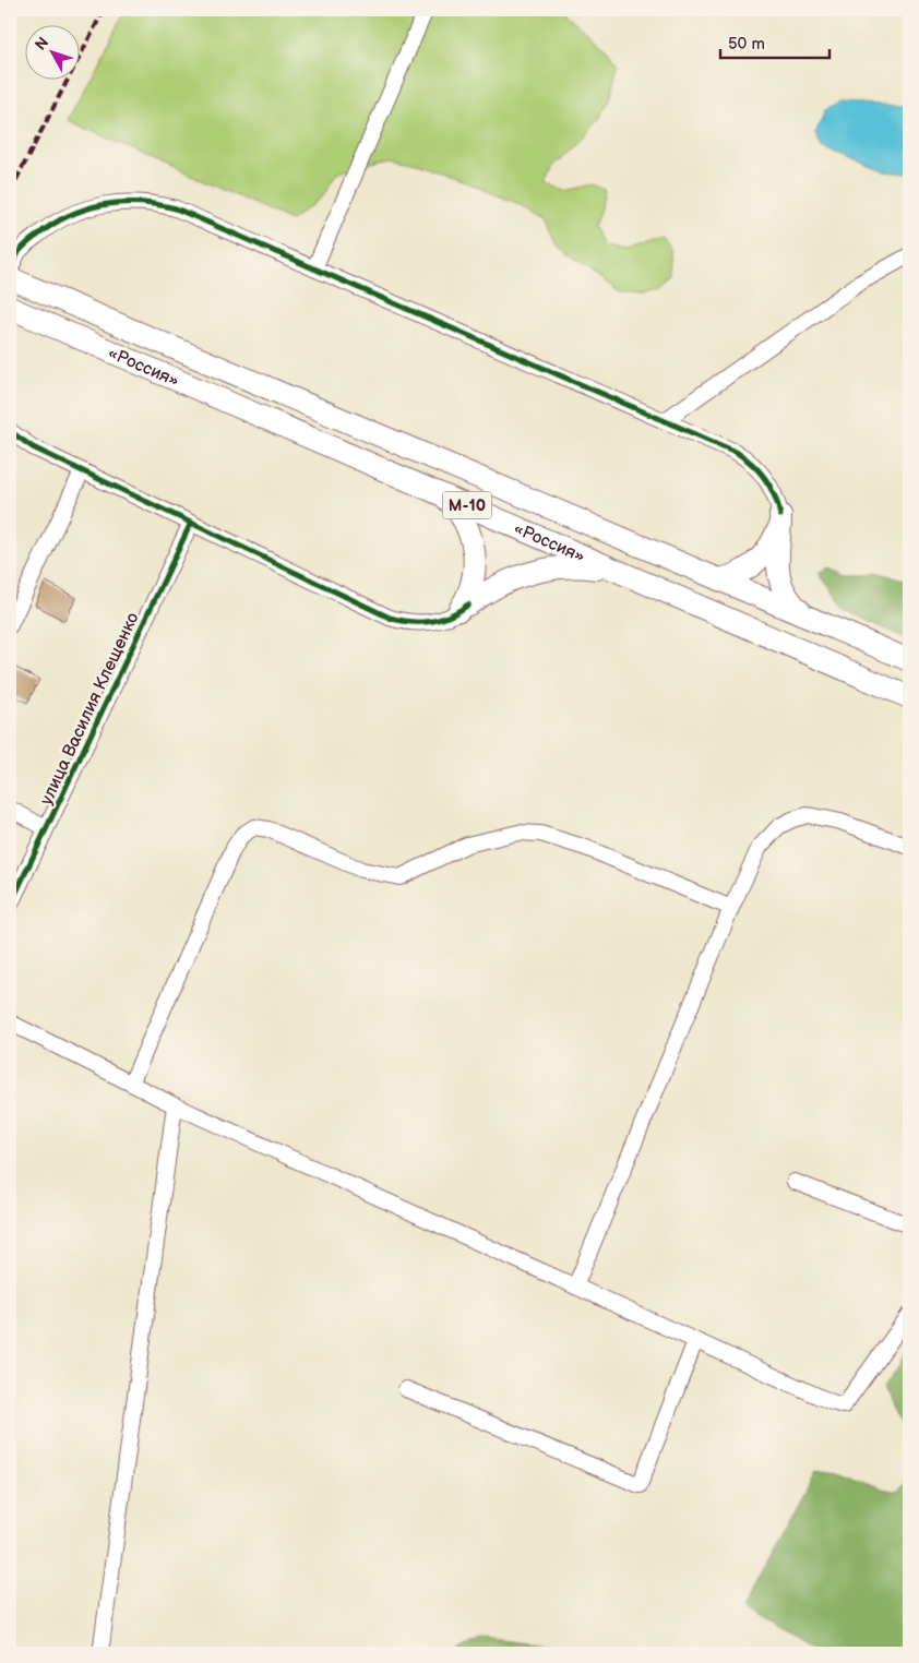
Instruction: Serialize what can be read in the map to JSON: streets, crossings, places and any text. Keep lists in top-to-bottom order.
{
  "streets": {
    "highway": ["«Россия»", "М-10"],
    "street": ["улица Василия Клещенко"]
  },
  "scale_bar": "50 m",
  "north": "top left"
}
